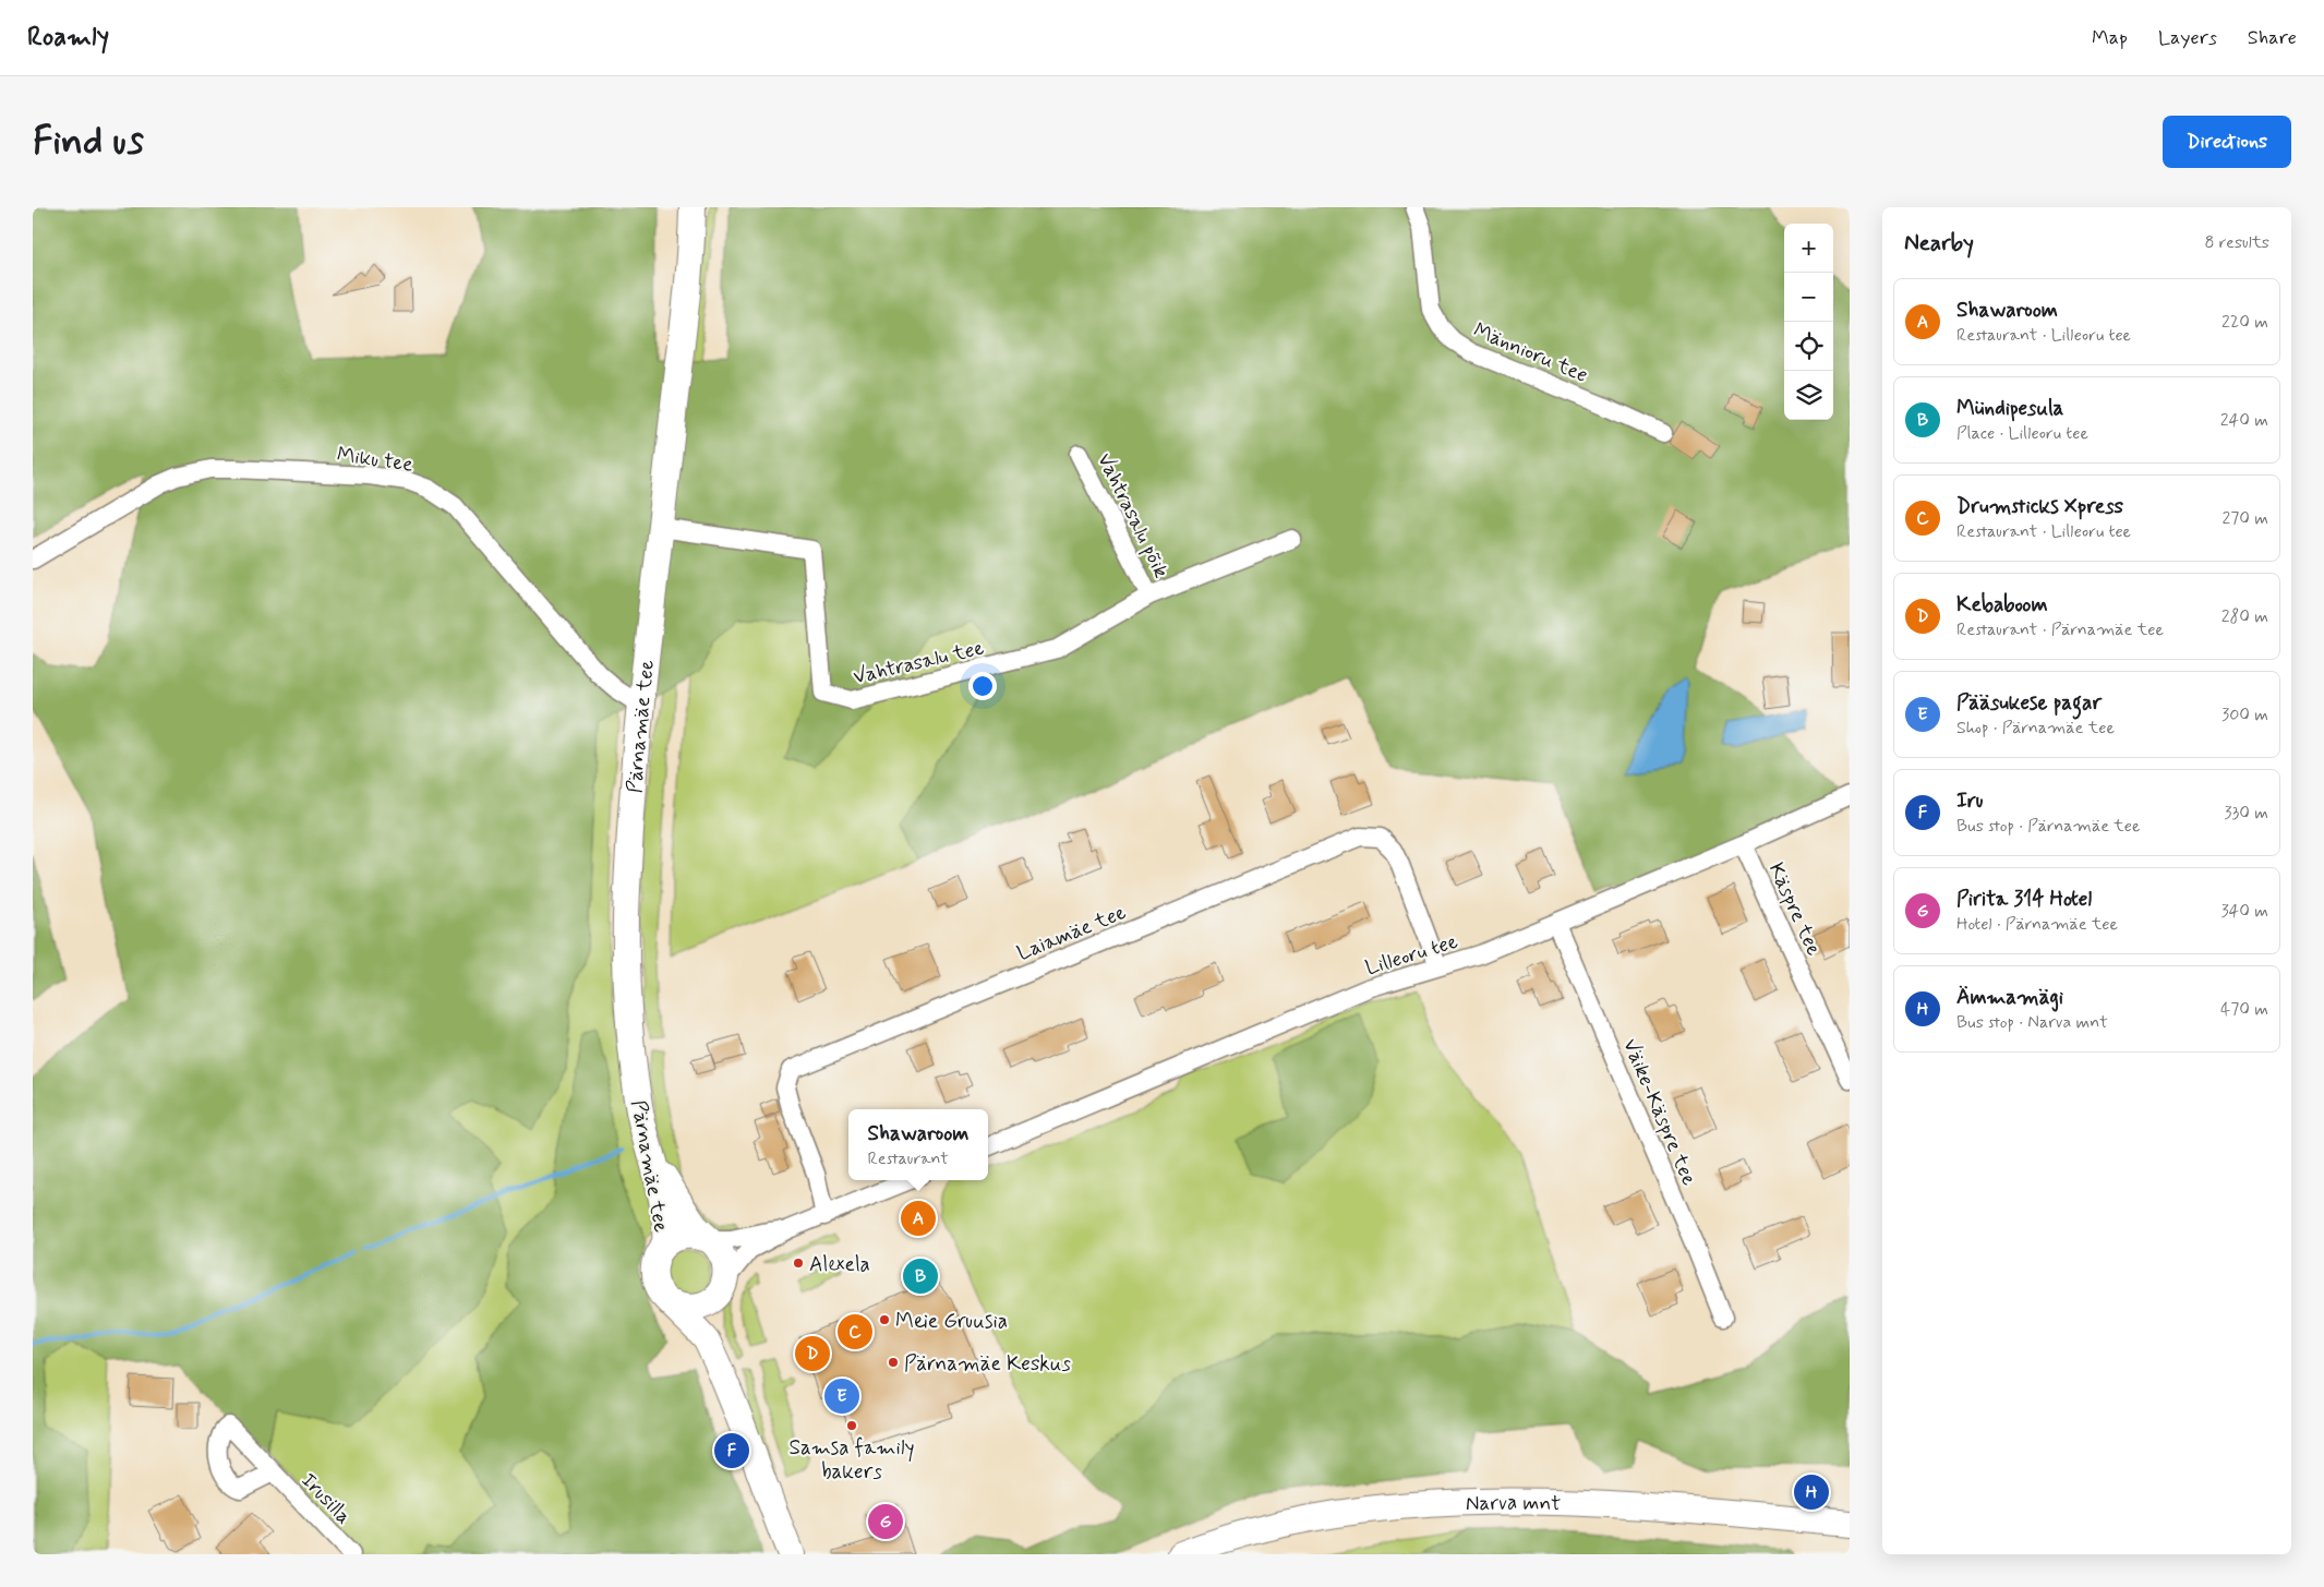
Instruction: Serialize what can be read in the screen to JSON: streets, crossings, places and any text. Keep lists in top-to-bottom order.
{
  "streets": {
    "main road": ["Pärnamäe tee", "Narva mnt"],
    "street": [
      "Männioru tee",
      "Miku tee",
      "Vahtrasalu põik",
      "Vahtrasalu tee",
      "Käspre tee",
      "Laiamäe tee",
      "Lilleoru tee",
      "Väike-Käspre tee",
      "Irusilla"
    ]
  },
  "crossings": [
    ["Miku tee", "Pärnamäe tee"],
    ["Vahtrasalu põik", "Vahtrasalu tee"],
    ["Vahtrasalu tee", "Pärnamäe tee"],
    ["Käspre tee", "Lilleoru tee"],
    ["Laiamäe tee", "Lilleoru tee"],
    ["Lilleoru tee", "Väike-Käspre tee"]
  ],
  "places": [
    "Alexela",
    "Meie Gruusia",
    "Pärnamäe Keskus",
    "Samsa family bakers"
  ],
  "page": {
    "header": "Roamly",
    "nav": ["Map", "Layers", "Share"],
    "buttons": "Directions",
    "title": "Find us",
    "heading": ["Nearby", "8 results"],
    "map_buttons": ["+", "−"],
    "list": [
      {
        "mark": "A",
        "name": "Shawaroom",
        "note": "Restaurant · Lilleoru tee",
        "value": "220 m"
      },
      {
        "mark": "B",
        "name": "Mündipesula",
        "note": "Place · Lilleoru tee",
        "value": "240 m"
      },
      {
        "mark": "C",
        "name": "Drumsticks Xpress",
        "note": "Restaurant · Lilleoru tee",
        "value": "270 m"
      },
      {
        "mark": "D",
        "name": "Kebaboom",
        "note": "Restaurant · Pärnamäe tee",
        "value": "280 m"
      },
      {
        "mark": "E",
        "name": "Pääsukese pagar",
        "note": "Shop · Pärnamäe tee",
        "value": "300 m"
      },
      {
        "mark": "F",
        "name": "Iru",
        "note": "Bus stop · Pärnamäe tee",
        "value": "330 m"
      },
      {
        "mark": "G",
        "name": "Pirita 314 Hotel",
        "note": "Hotel · Pärnamäe tee",
        "value": "340 m"
      },
      {
        "mark": "H",
        "name": "Ämmamägi",
        "note": "Bus stop · Narva mnt",
        "value": "470 m"
      }
    ],
    "popup": ["Shawaroom", "Restaurant"],
    "pins": [
      "A",
      "B",
      "C",
      "D",
      "E",
      "F",
      "H",
      "G"
    ]
  }
}
